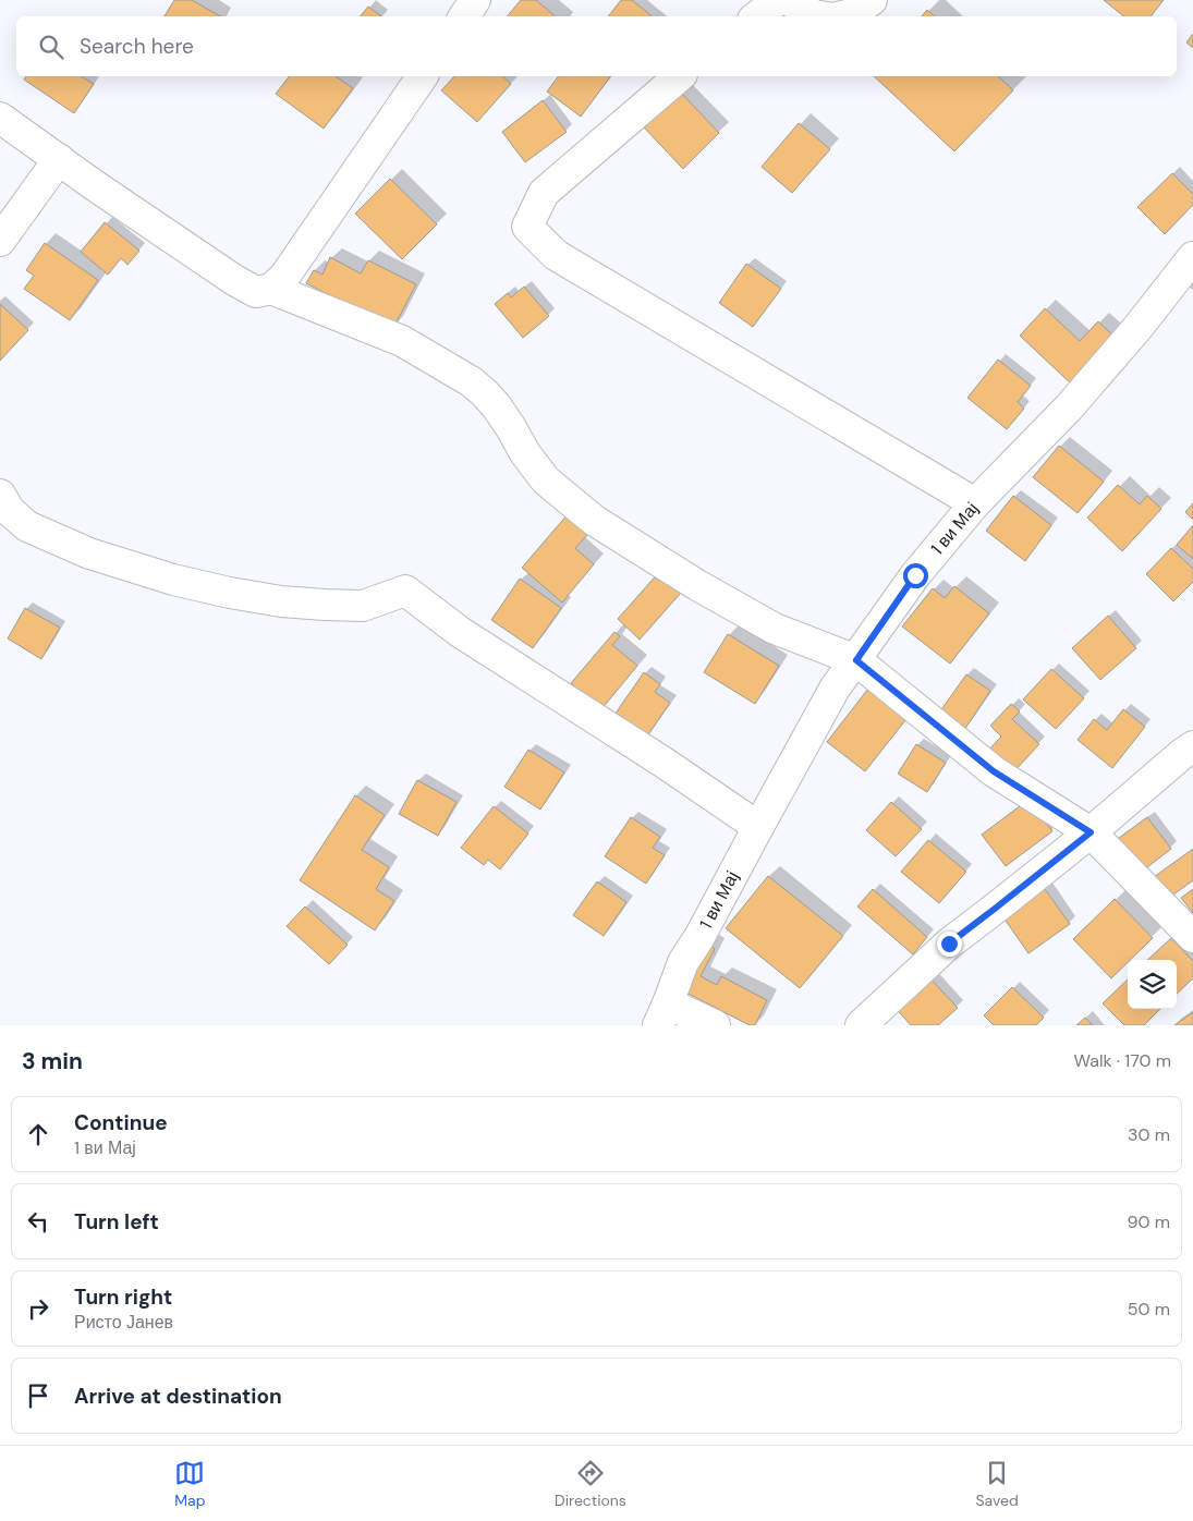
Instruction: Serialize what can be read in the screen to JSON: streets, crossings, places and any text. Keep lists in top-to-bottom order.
{
  "streets": {
    "street": ["1 ви Мај"]
  },
  "page": {
    "search": "Search here",
    "heading": ["3 min", "Walk · 170 m"],
    "list": [
      ["Continue", "1 ви Мај", "30 m"],
      ["Turn left", "90 m"],
      ["Turn right", "Ристо Јанев", "50 m"],
      "Arrive at destination"
    ],
    "nav": ["Map", "Directions", "Saved"]
  }
}
